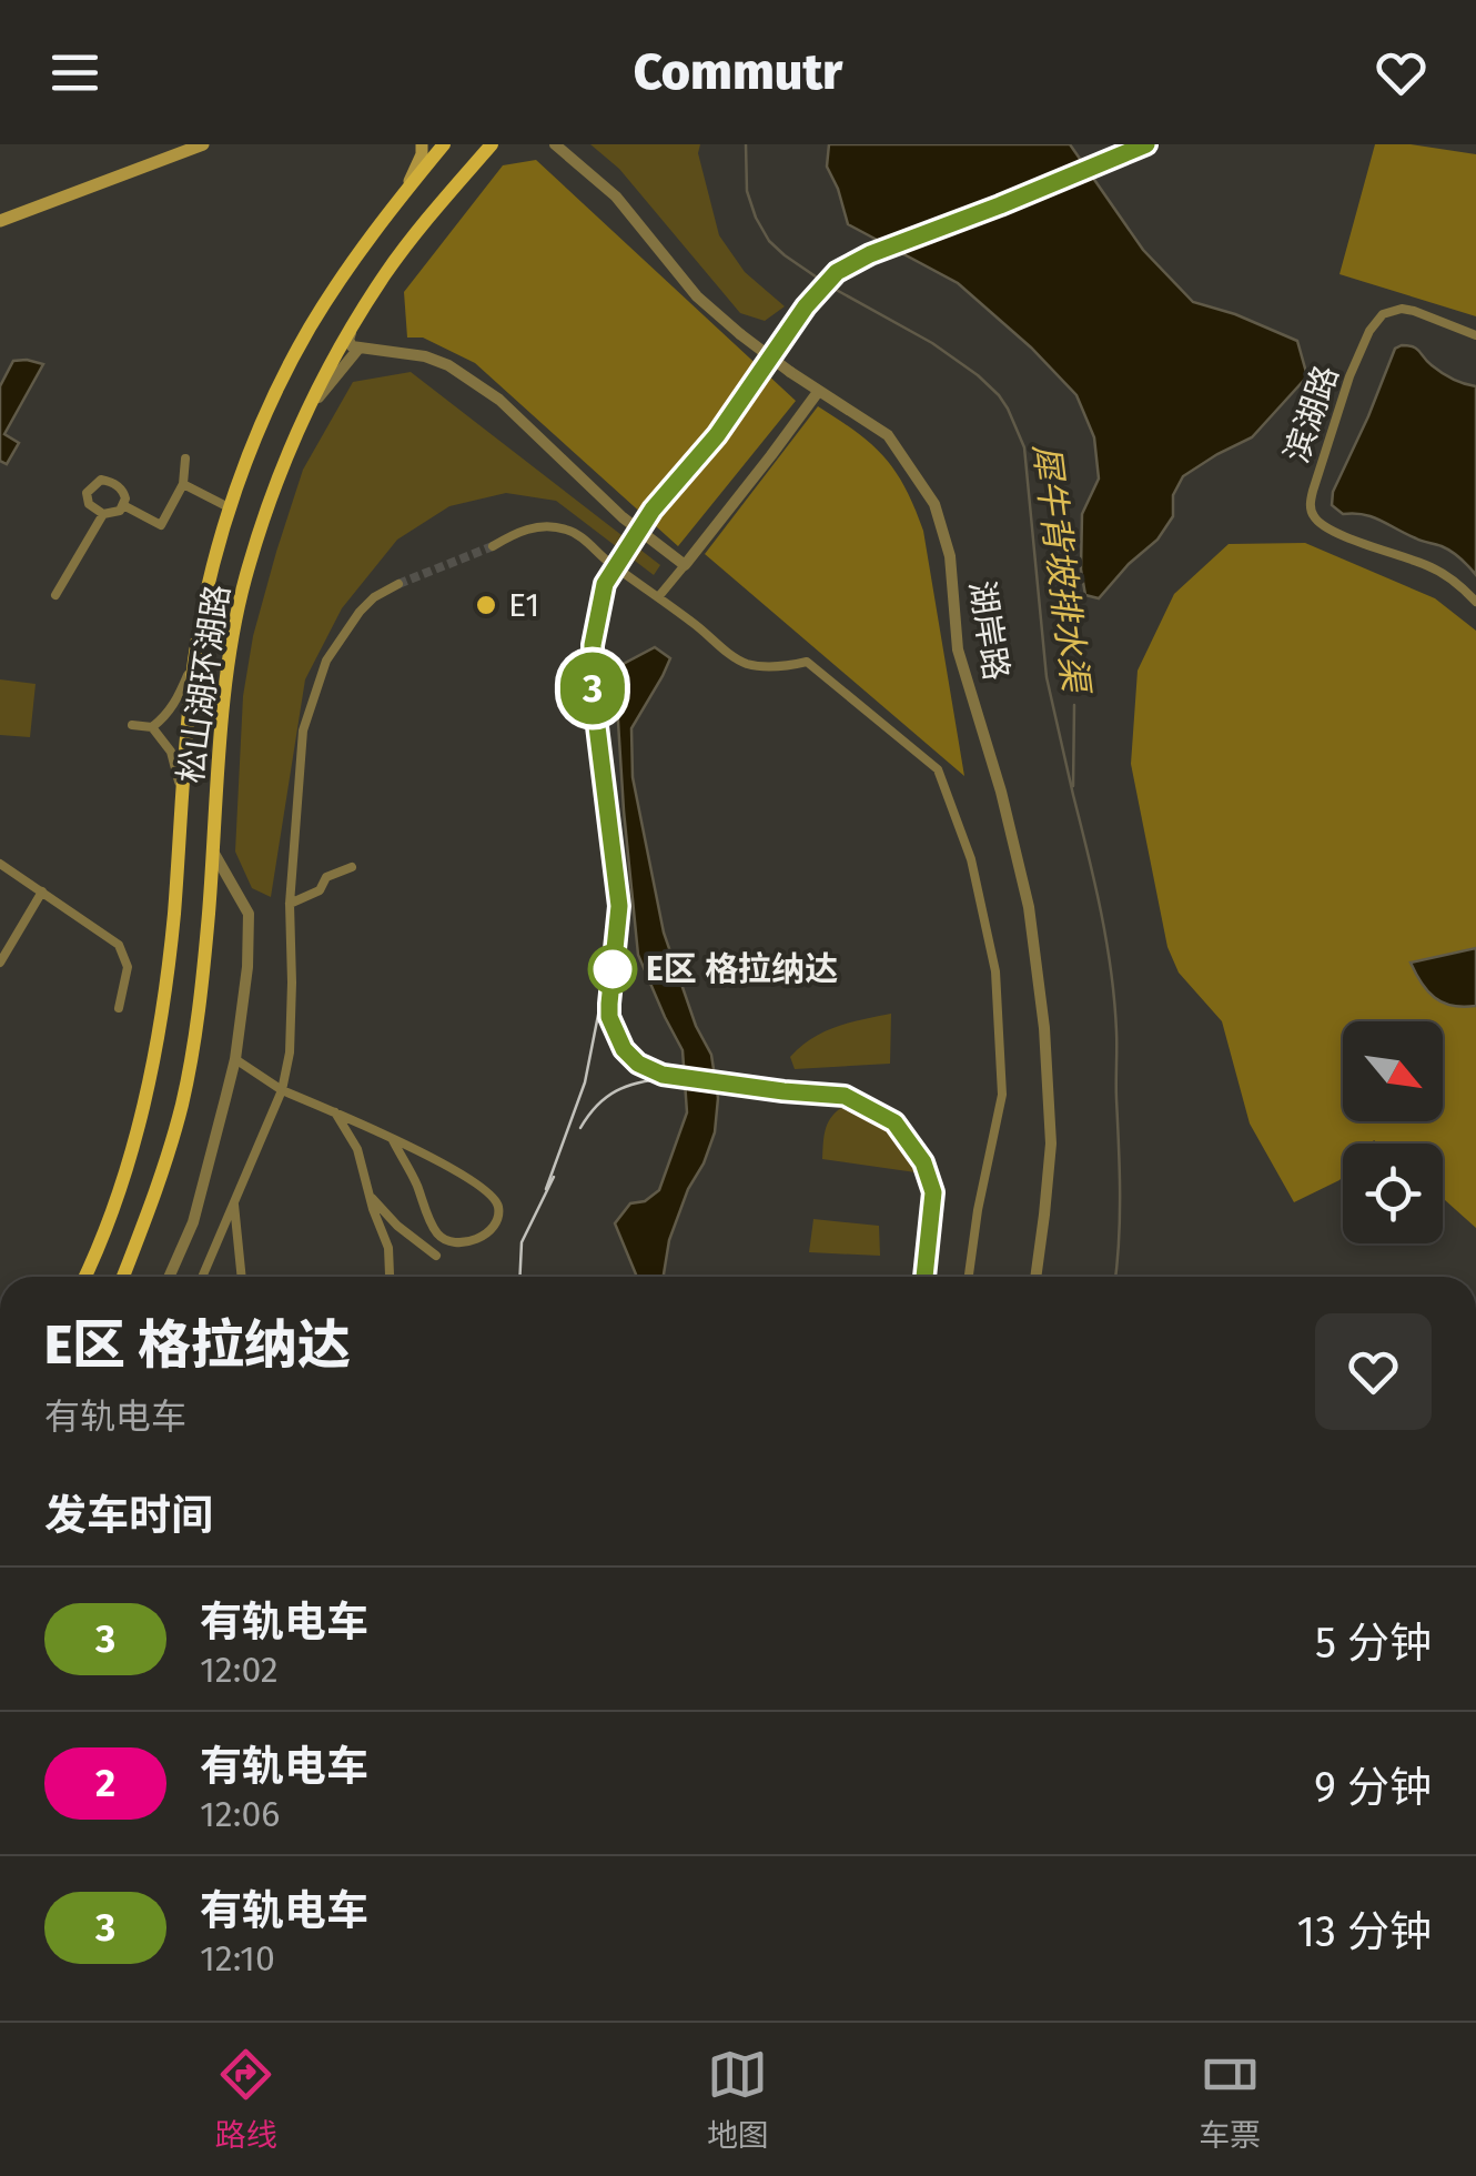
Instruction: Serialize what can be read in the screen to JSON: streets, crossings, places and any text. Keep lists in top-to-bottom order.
{
  "streets": {
    "main road": ["松山湖环湖路"],
    "street": ["滨湖路", "湖岸路"]
  },
  "water": ["犀牛背坡排水渠"],
  "places": ["E1", "E区 格拉纳达"],
  "lines": ["tram line 3"],
  "north": "bottom right",
  "page": {
    "header": "Commutr",
    "on_map": "3",
    "heading": [
      ["E区 格拉纳达", "有轨电车"],
      "发车时间"
    ],
    "list": [
      {
        "mark": "3",
        "name": "有轨电车",
        "note": "12:02",
        "value": "5 分钟"
      },
      {
        "mark": "2",
        "name": "有轨电车",
        "note": "12:06",
        "value": "9 分钟"
      },
      {
        "mark": "3",
        "name": "有轨电车",
        "note": "12:10",
        "value": "13 分钟"
      }
    ],
    "tabs": ["路线", "地图", "车票"]
  }
}
